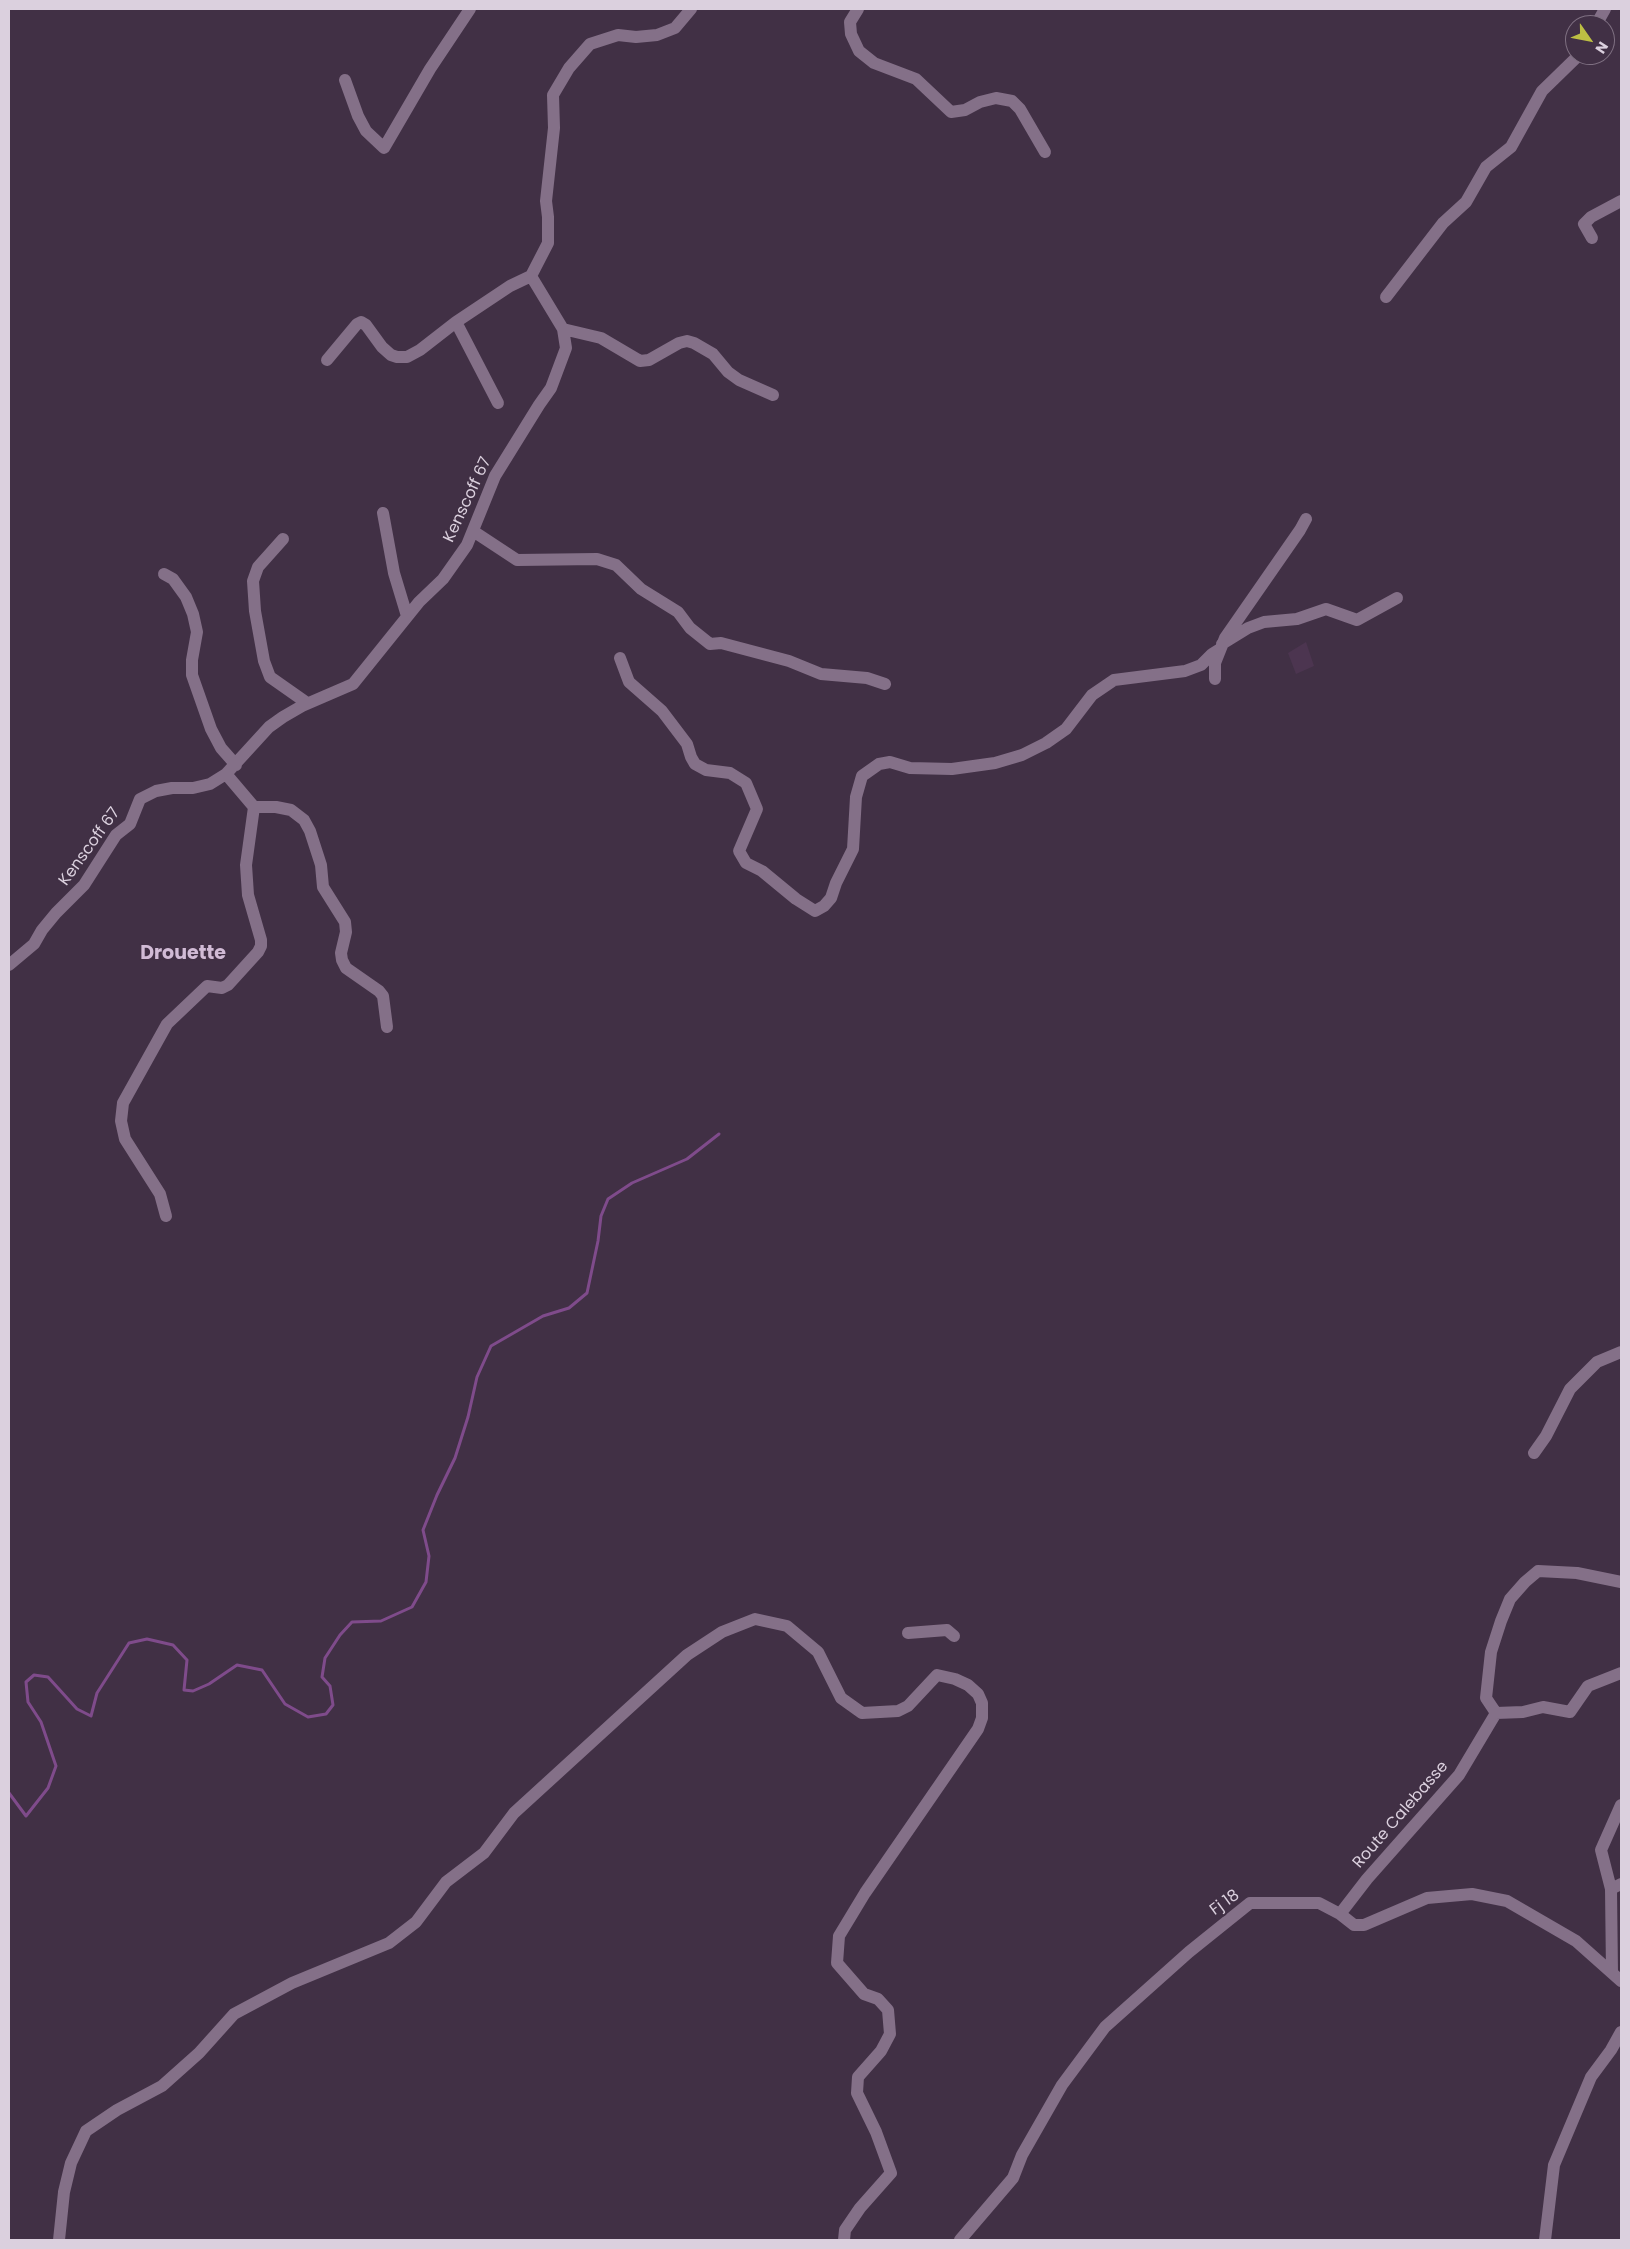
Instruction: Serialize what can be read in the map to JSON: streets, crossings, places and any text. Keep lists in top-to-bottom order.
{
  "streets": {
    "street": ["Kenscoff 67", "Route Calebasse", "Fj 18"]
  },
  "crossings": [
    ["Route Calebasse", "Fj 18"]
  ],
  "districts": ["Drouette"],
  "north": "bottom right"
}
